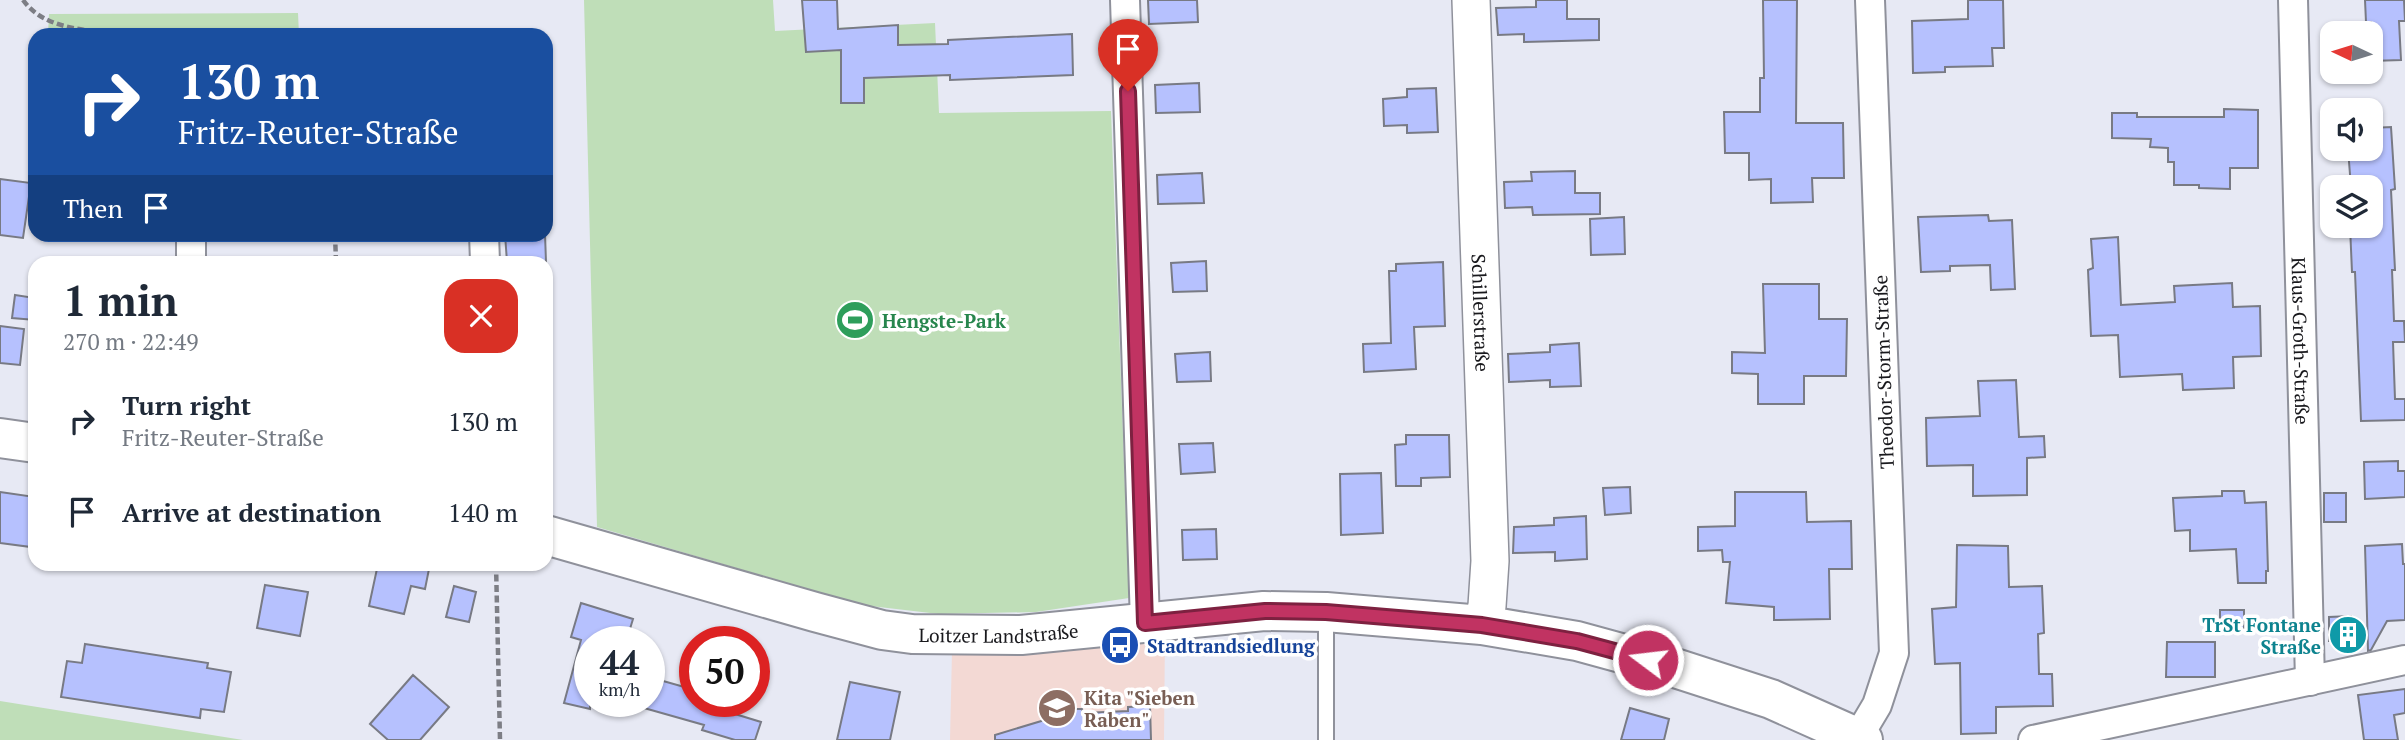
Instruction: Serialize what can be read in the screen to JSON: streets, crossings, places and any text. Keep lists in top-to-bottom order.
{
  "streets": {
    "main road": ["Loitzer Landstraße"],
    "street": ["Schillerstraße", "Klaus-Groth-Straße", "Theodor-Storm-Straße"]
  },
  "crossings": [
    ["Schillerstraße", "Loitzer Landstraße"],
    ["Theodor-Storm-Straße", "Loitzer Landstraße"]
  ],
  "places": {
    "sports": ["Hengste-Park"],
    "building": ["TrSt Fontane Straße"],
    "bus stop": ["Stadtrandsiedlung"],
    "school or university": ["Kita \"Sieben Raben\""]
  },
  "north": "left",
  "page": {
    "turn": ["130 m", "Fritz-Reuter-Straße"],
    "then": "Then",
    "heading": ["1 min", "270 m · 22:49"],
    "list": [
      {
        "name": "Turn right",
        "note": "Fritz-Reuter-Straße",
        "value": "130 m"
      },
      {
        "name": "Arrive at destination",
        "value": "140 m"
      }
    ],
    "speed": "44 km/h",
    "limit": "50"
  }
}
